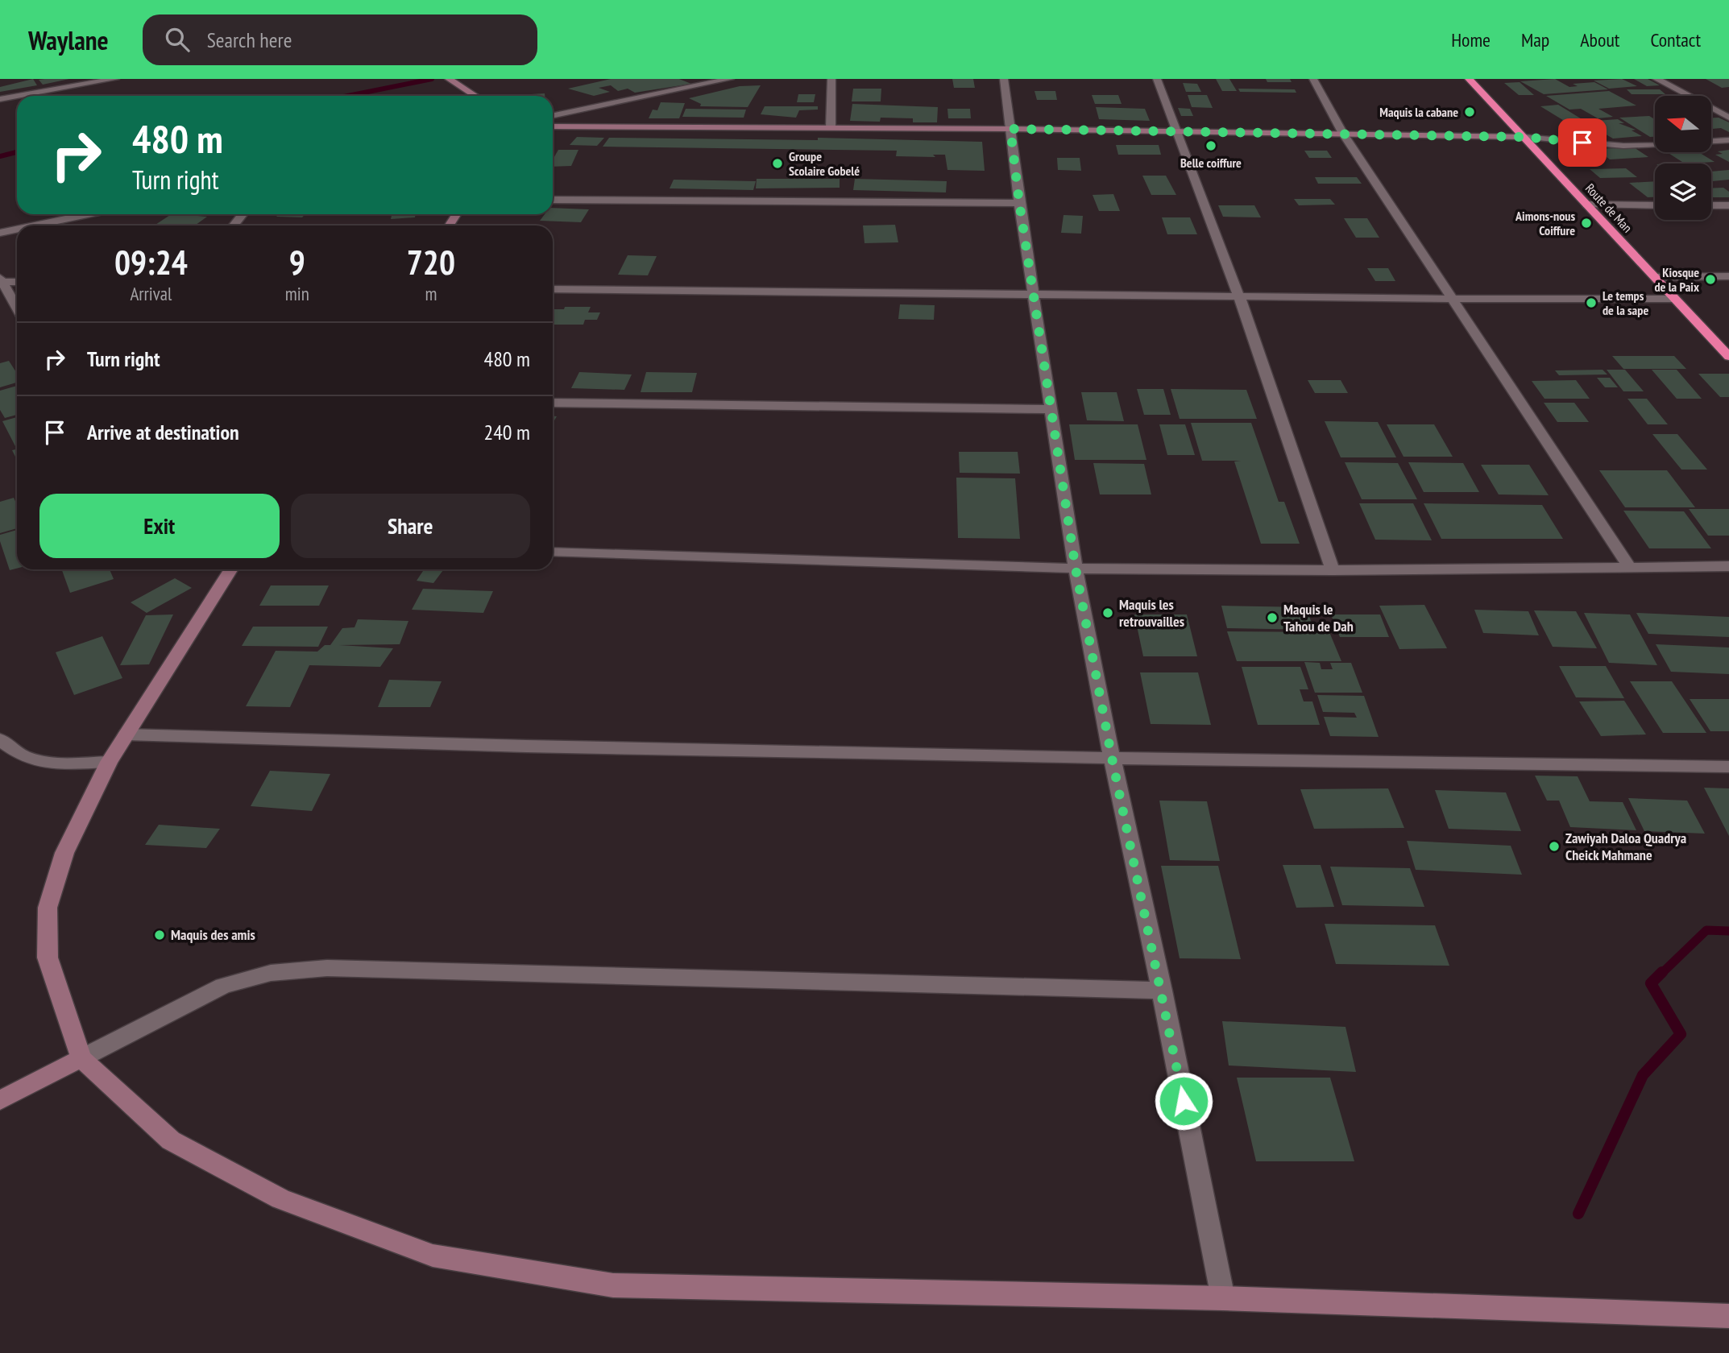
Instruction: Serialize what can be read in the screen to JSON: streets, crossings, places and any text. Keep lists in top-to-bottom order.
{
  "streets": {
    "highway": ["Route de Man"]
  },
  "places": [
    "Maquis la cabane",
    "Belle coiffure",
    "Groupe Scolaire Gobelé",
    "Aimons-nous Coiffure",
    "Kiosque de la Paix",
    "Le temps de la sape",
    "Maquis les retrouvailles",
    "Maquis le Tahou de Dah",
    "Zawiyah Daloa Quadrya Cheick Mahmane",
    "Maquis des amis"
  ],
  "north": "left",
  "page": {
    "header": "Waylane",
    "search": "Search here",
    "nav": [
      "Home",
      "Map",
      "About",
      "Contact"
    ],
    "turn": ["480 m", "Turn right"],
    "eta": [
      "09:24",
      "Arrival",
      "9",
      "min",
      "720",
      "m"
    ],
    "list": [
      {
        "name": "Turn right",
        "value": "480 m"
      },
      {
        "name": "Arrive at destination",
        "value": "240 m"
      }
    ],
    "buttons": ["Exit", "Share"]
  }
}
